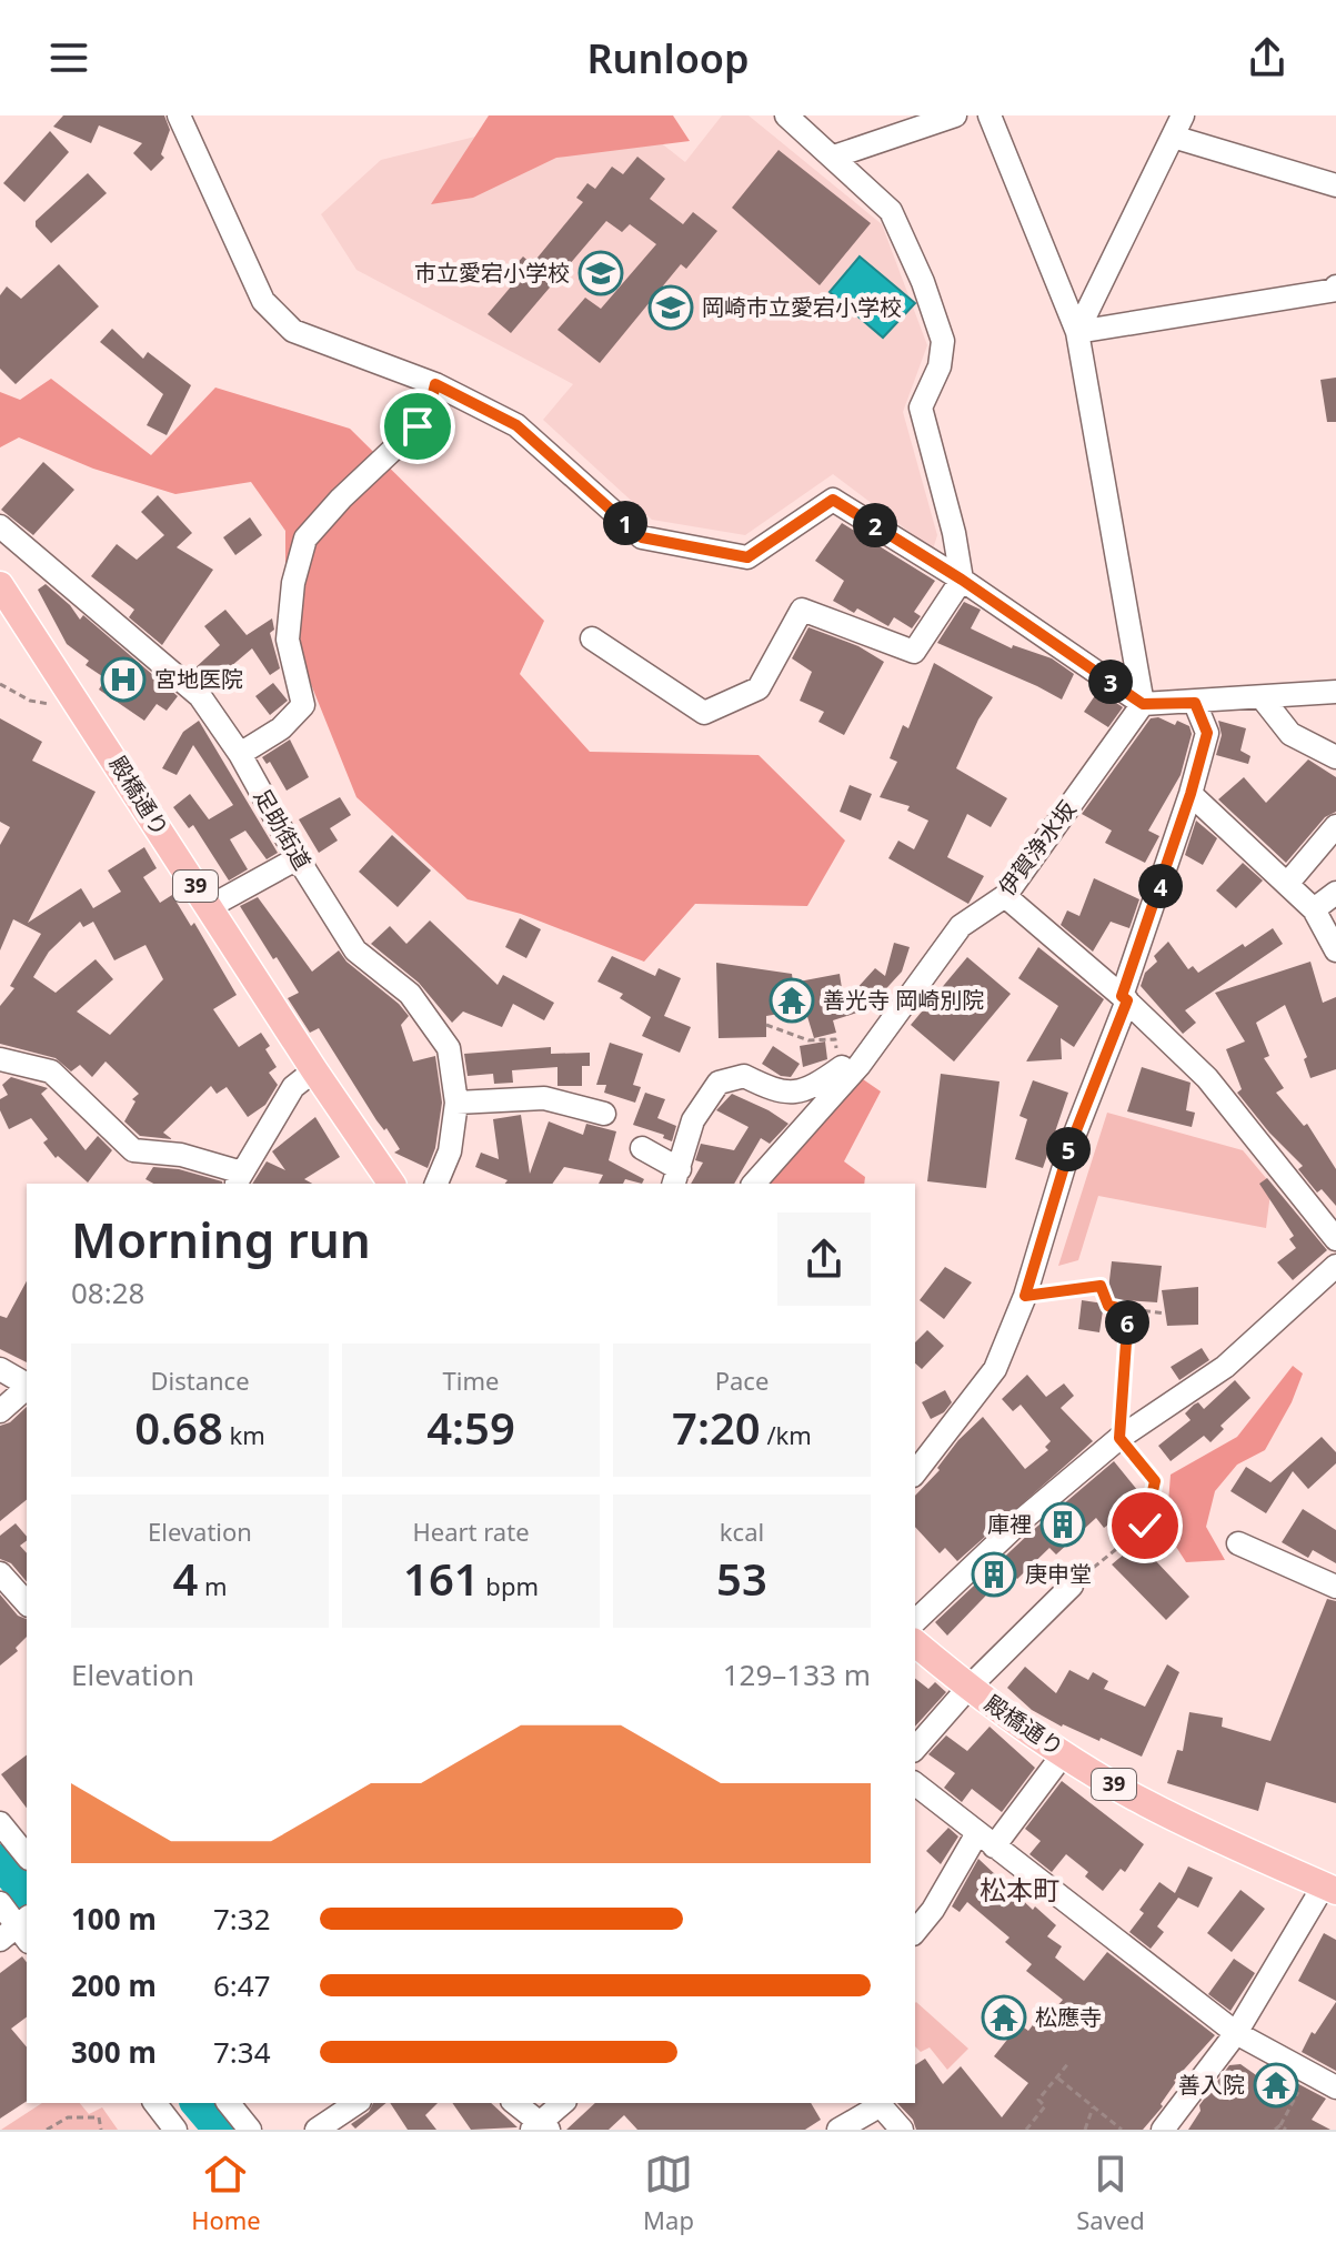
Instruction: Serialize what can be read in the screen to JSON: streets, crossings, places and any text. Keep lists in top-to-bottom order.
{
  "streets": {
    "main road": ["殿橋通り", "39"],
    "street": ["足助街道", "伊賀浄水坂"]
  },
  "districts": ["松本町"],
  "places": {
    "school or university": ["市立愛宕小学校", "岡崎市立愛宕小学校"],
    "hospital": ["宮地医院"],
    "temple": ["善光寺 岡崎別院", "松應寺", "善入院"],
    "building": ["庫裡", "庚申堂"]
  },
  "page": {
    "header": "Runloop",
    "pins": [
      "1",
      "2",
      "3",
      "4",
      "5",
      "6"
    ],
    "heading": ["Morning run", "08:28"],
    "stats": [
      ["Distance", "0.68 km"],
      ["Time", "4:59"],
      ["Pace", "7:20 /km"],
      ["Elevation", "4 m"],
      ["Heart rate", "161 bpm"],
      ["kcal", "53"]
    ],
    "chart": ["Elevation", "129–133 m"],
    "list": [
      {
        "name": "100 m",
        "note": "7:32"
      },
      {
        "name": "200 m",
        "note": "6:47"
      },
      {
        "name": "300 m",
        "note": "7:34"
      }
    ],
    "tabs": ["Home", "Map", "Saved"]
  }
}
